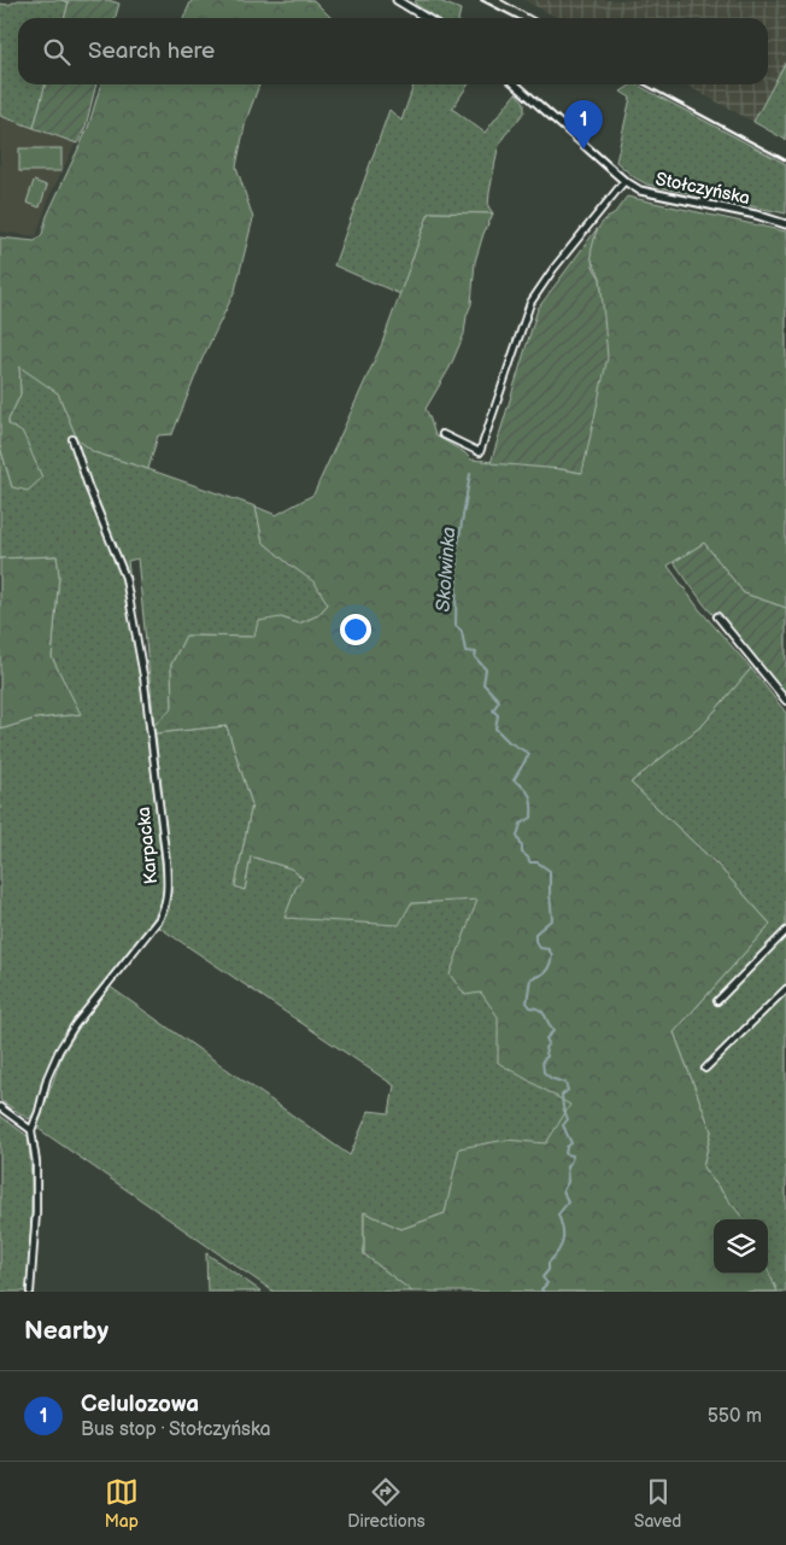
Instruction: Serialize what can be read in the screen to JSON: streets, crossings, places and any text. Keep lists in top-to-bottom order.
{
  "streets": {
    "street": ["Stołczyńska", "Karpacka"]
  },
  "water": ["Skolwinka"],
  "page": {
    "search": "Search here",
    "pins": "1",
    "heading": "Nearby",
    "list": [
      {
        "mark": "1",
        "name": "Celulozowa",
        "note": "Bus stop · Stołczyńska",
        "value": "550 m"
      }
    ],
    "nav": ["Map", "Directions", "Saved"]
  }
}
